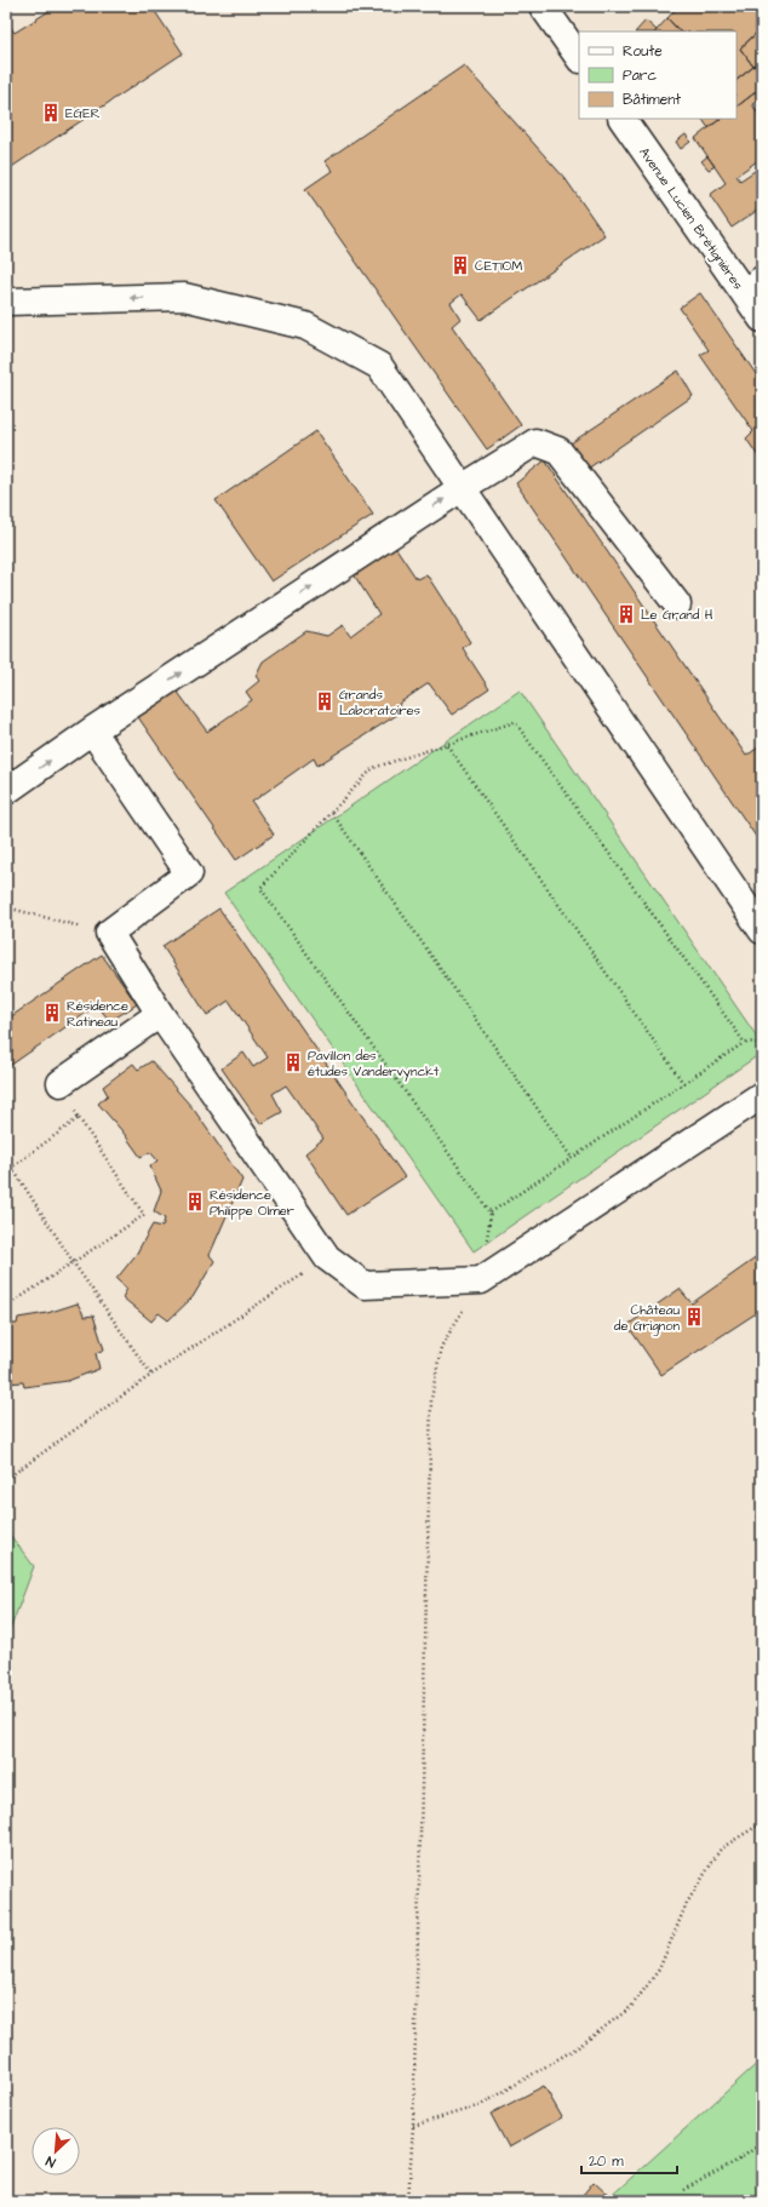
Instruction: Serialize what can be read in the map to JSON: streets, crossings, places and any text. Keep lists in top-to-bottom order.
{
  "streets": {
    "street": ["Avenue Lucien Brétignières"]
  },
  "places": {
    "building": [
      "EGER",
      "CETIOM",
      "Le Grand H",
      "Grands Laboratoires",
      "Résidence Ratineau",
      "Pavillon des études Vandervynckt",
      "Résidence Philippe Olmer",
      "Château de Grignon"
    ]
  },
  "legend": ["Route", "Parc", "Bâtiment"],
  "scale_bar": "20 m",
  "north": "bottom left"
}
